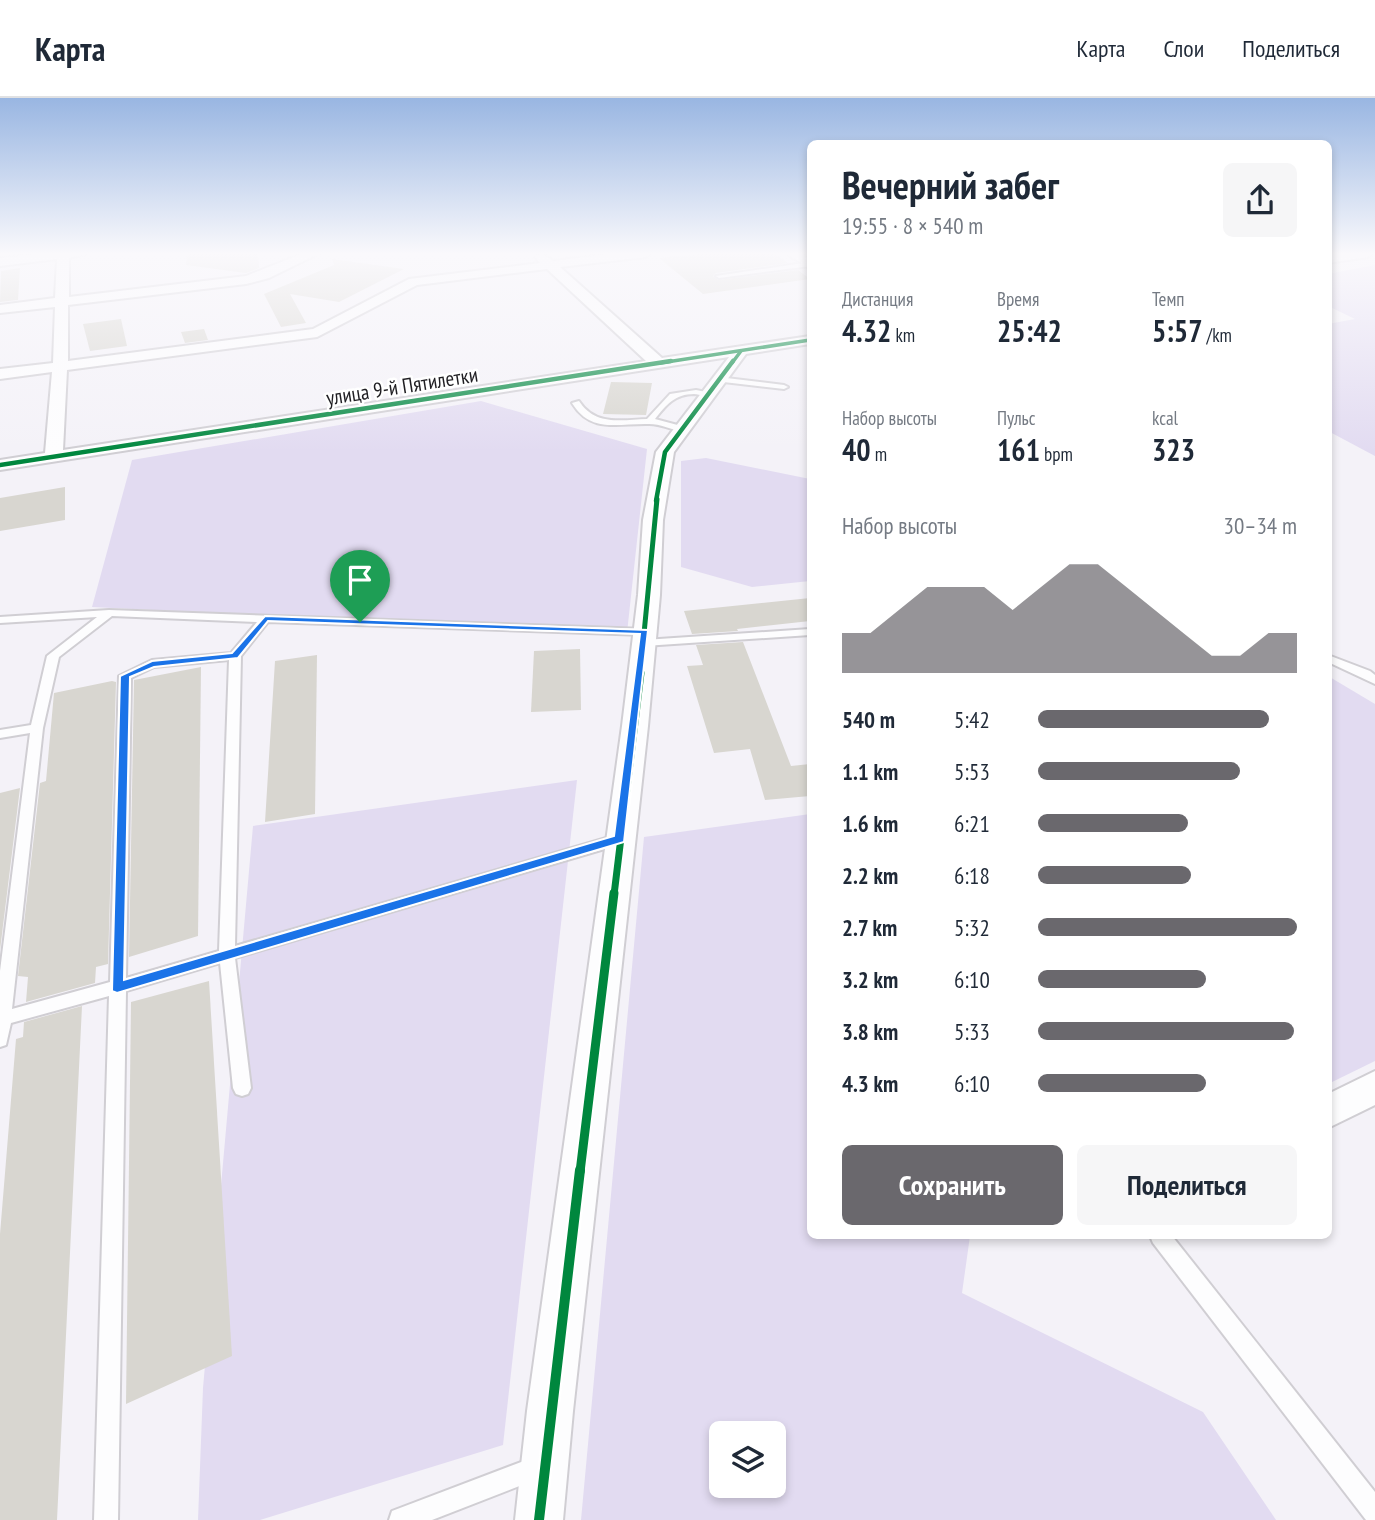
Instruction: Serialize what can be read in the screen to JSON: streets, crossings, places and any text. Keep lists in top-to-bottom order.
{
  "streets": {
    "street": ["улица 9-й Пятилетки"]
  },
  "page": {
    "header": "Карта",
    "nav": ["Карта", "Слои", "Поделиться"],
    "heading": ["Вечерний забег", "19:55 · 8 × 540 m"],
    "stats": [
      ["Дистанция", "4.32 km"],
      ["Время", "25:42"],
      ["Темп", "5:57 /km"],
      ["Набор высоты", "40 m"],
      ["Пульс", "161 bpm"],
      ["kcal", "323"]
    ],
    "chart": ["Набор высоты", "30–34 m"],
    "list": [
      {
        "name": "540 m",
        "note": "5:42"
      },
      {
        "name": "1.1 km",
        "note": "5:53"
      },
      {
        "name": "1.6 km",
        "note": "6:21"
      },
      {
        "name": "2.2 km",
        "note": "6:18"
      },
      {
        "name": "2.7 km",
        "note": "5:32"
      },
      {
        "name": "3.2 km",
        "note": "6:10"
      },
      {
        "name": "3.8 km",
        "note": "5:33"
      },
      {
        "name": "4.3 km",
        "note": "6:10"
      }
    ],
    "buttons": ["Сохранить", "Поделиться"]
  }
}
